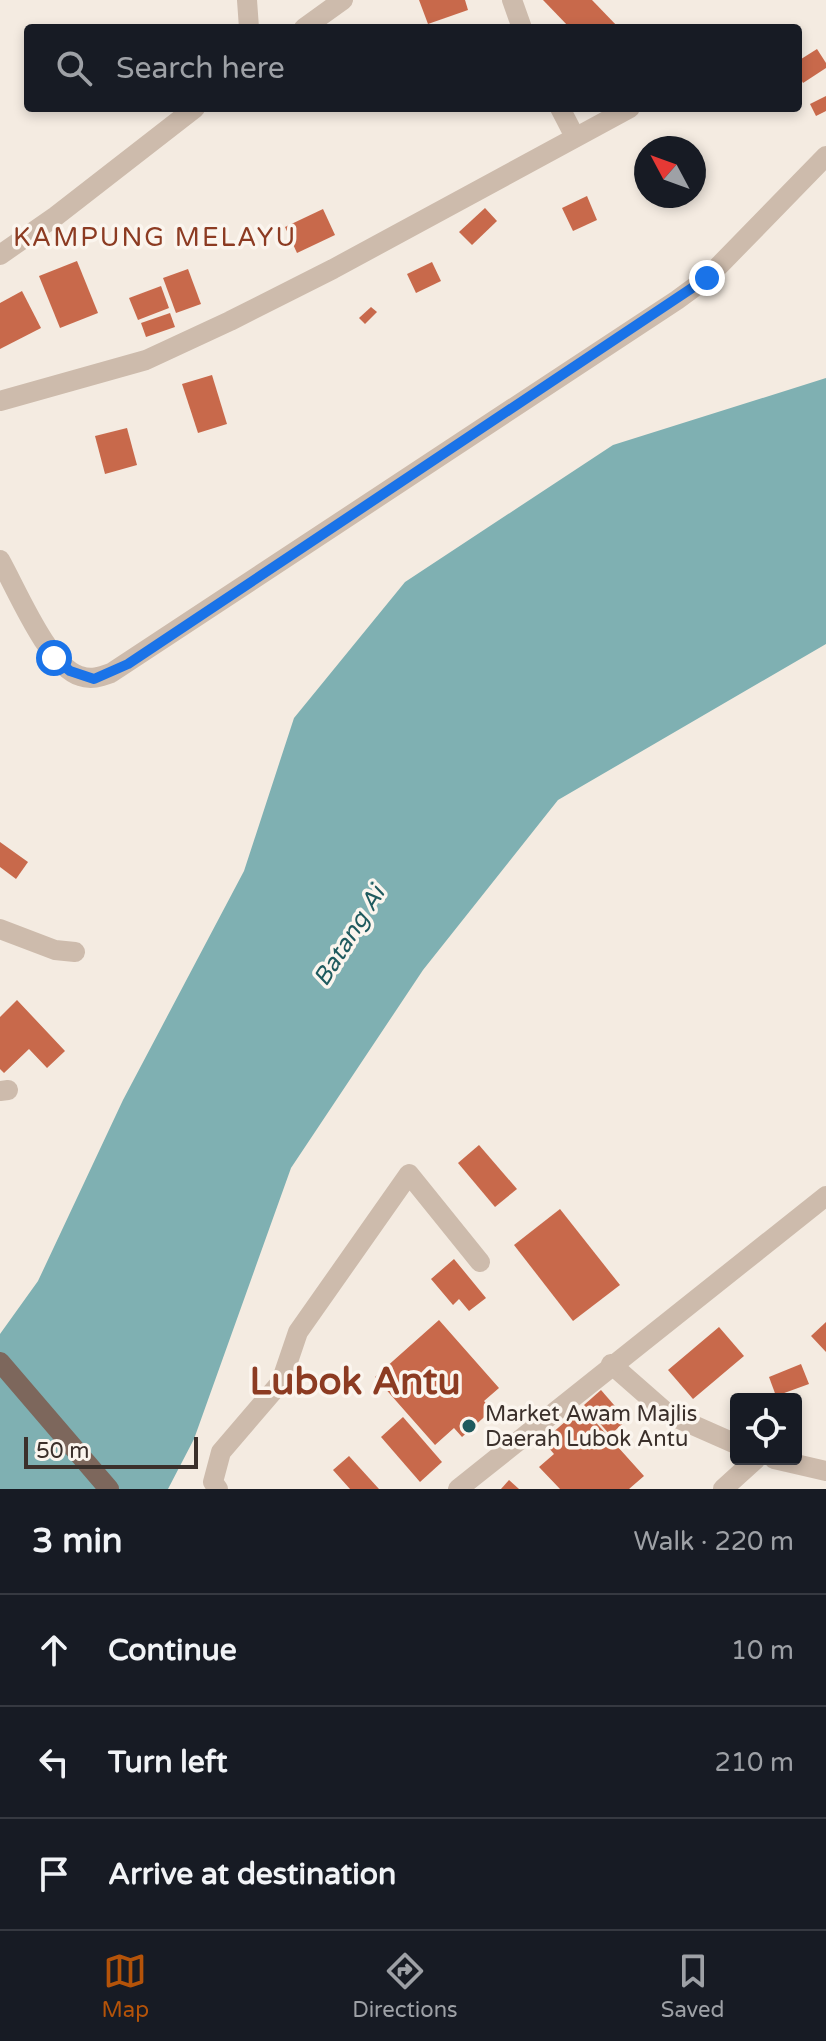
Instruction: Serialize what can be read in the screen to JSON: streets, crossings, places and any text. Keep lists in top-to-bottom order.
{
  "districts": ["KAMPUNG MELAYU", "Lubok Antu"],
  "water": ["Batang Ai"],
  "places": ["Market Awam Majlis Daerah Lubok Antu"],
  "scale_bar": "50 m",
  "north": "top left",
  "page": {
    "search": "Search here",
    "scale": "50 m",
    "heading": ["3 min", "Walk · 220 m"],
    "list": [
      ["Continue", "10 m"],
      ["Turn left", "210 m"],
      "Arrive at destination"
    ],
    "nav": ["Map", "Directions", "Saved"]
  }
}
